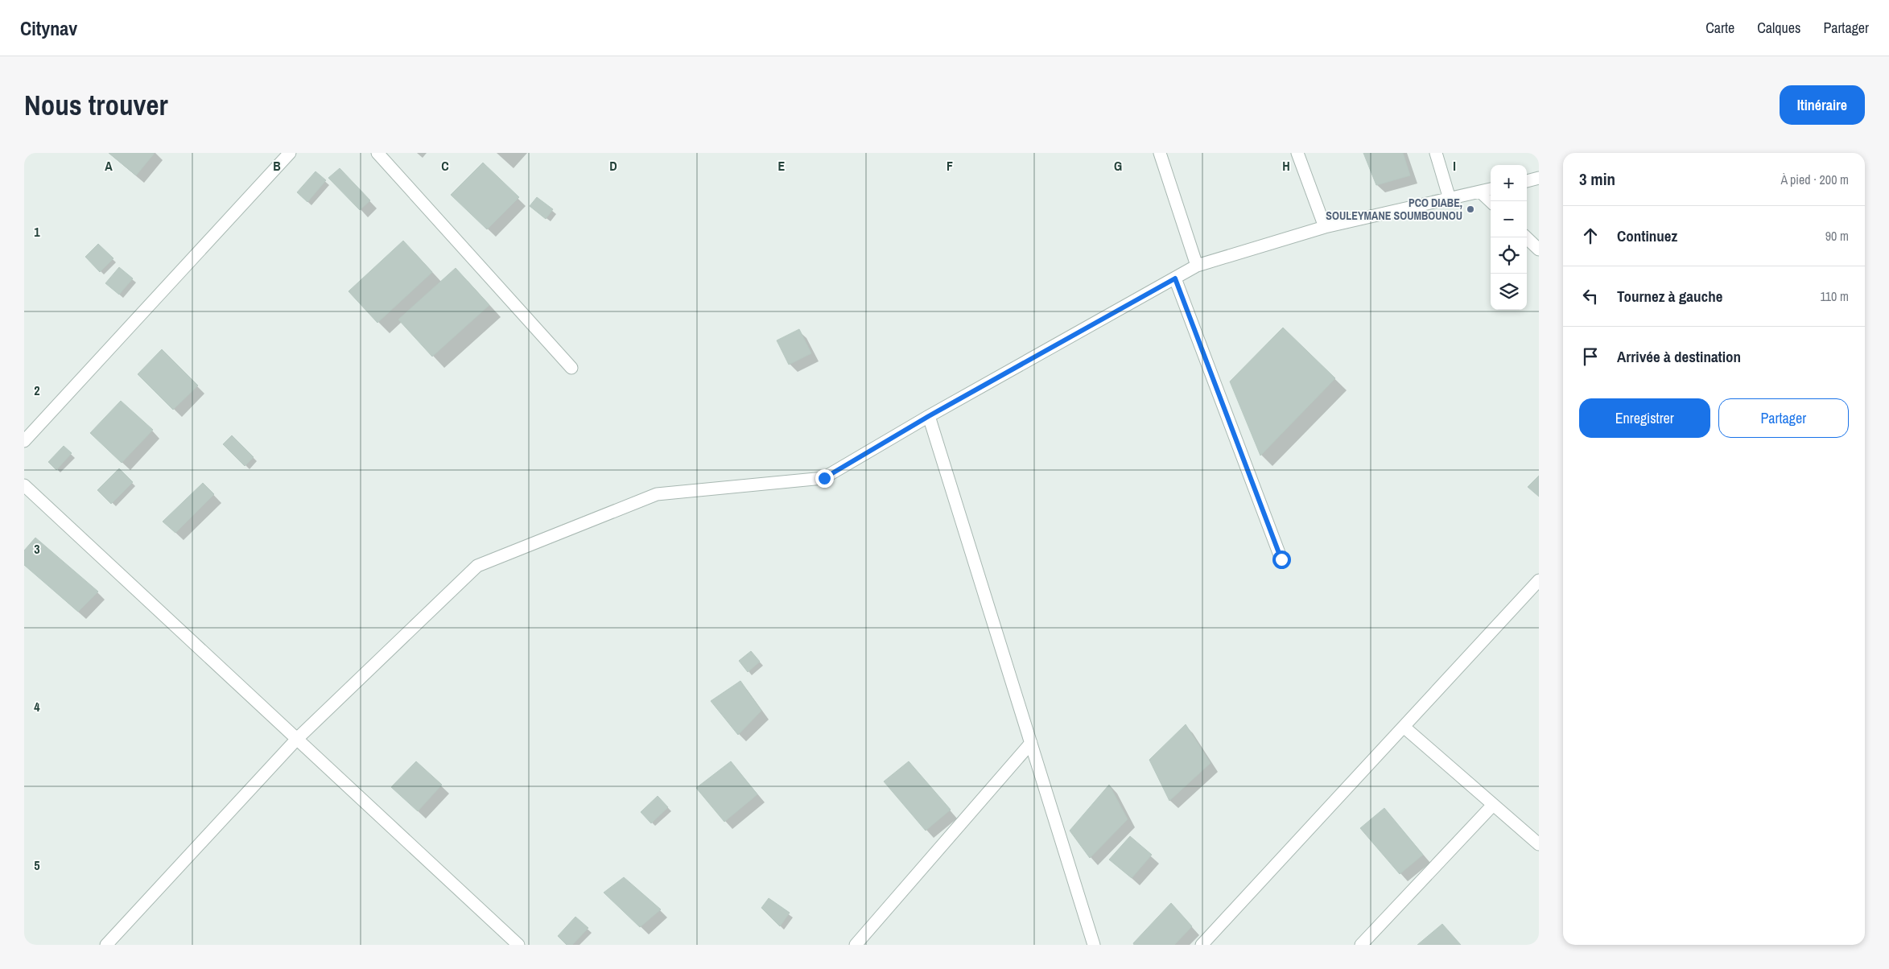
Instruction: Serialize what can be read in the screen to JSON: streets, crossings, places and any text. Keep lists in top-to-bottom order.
{
  "places": ["PCO DIABE, SOULEYMANE SOUMBOUNOU"],
  "page": {
    "header": "Citynav",
    "nav": ["Carte", "Calques", "Partager"],
    "buttons": [
      "Itinéraire",
      ["Enregistrer", "Partager"]
    ],
    "title": "Nous trouver",
    "heading": ["3 min", "À pied · 200 m"],
    "map_buttons": ["+", "−"],
    "list": [
      ["Continuez", "90 m"],
      ["Tournez à gauche", "110 m"],
      "Arrivée à destination"
    ]
  },
  "grid": {
    "columns": [
      "A",
      "B",
      "C",
      "D",
      "E",
      "F",
      "G",
      "H",
      "I"
    ],
    "rows": [
      "1",
      "2",
      "3",
      "4",
      "5"
    ]
  }
}
